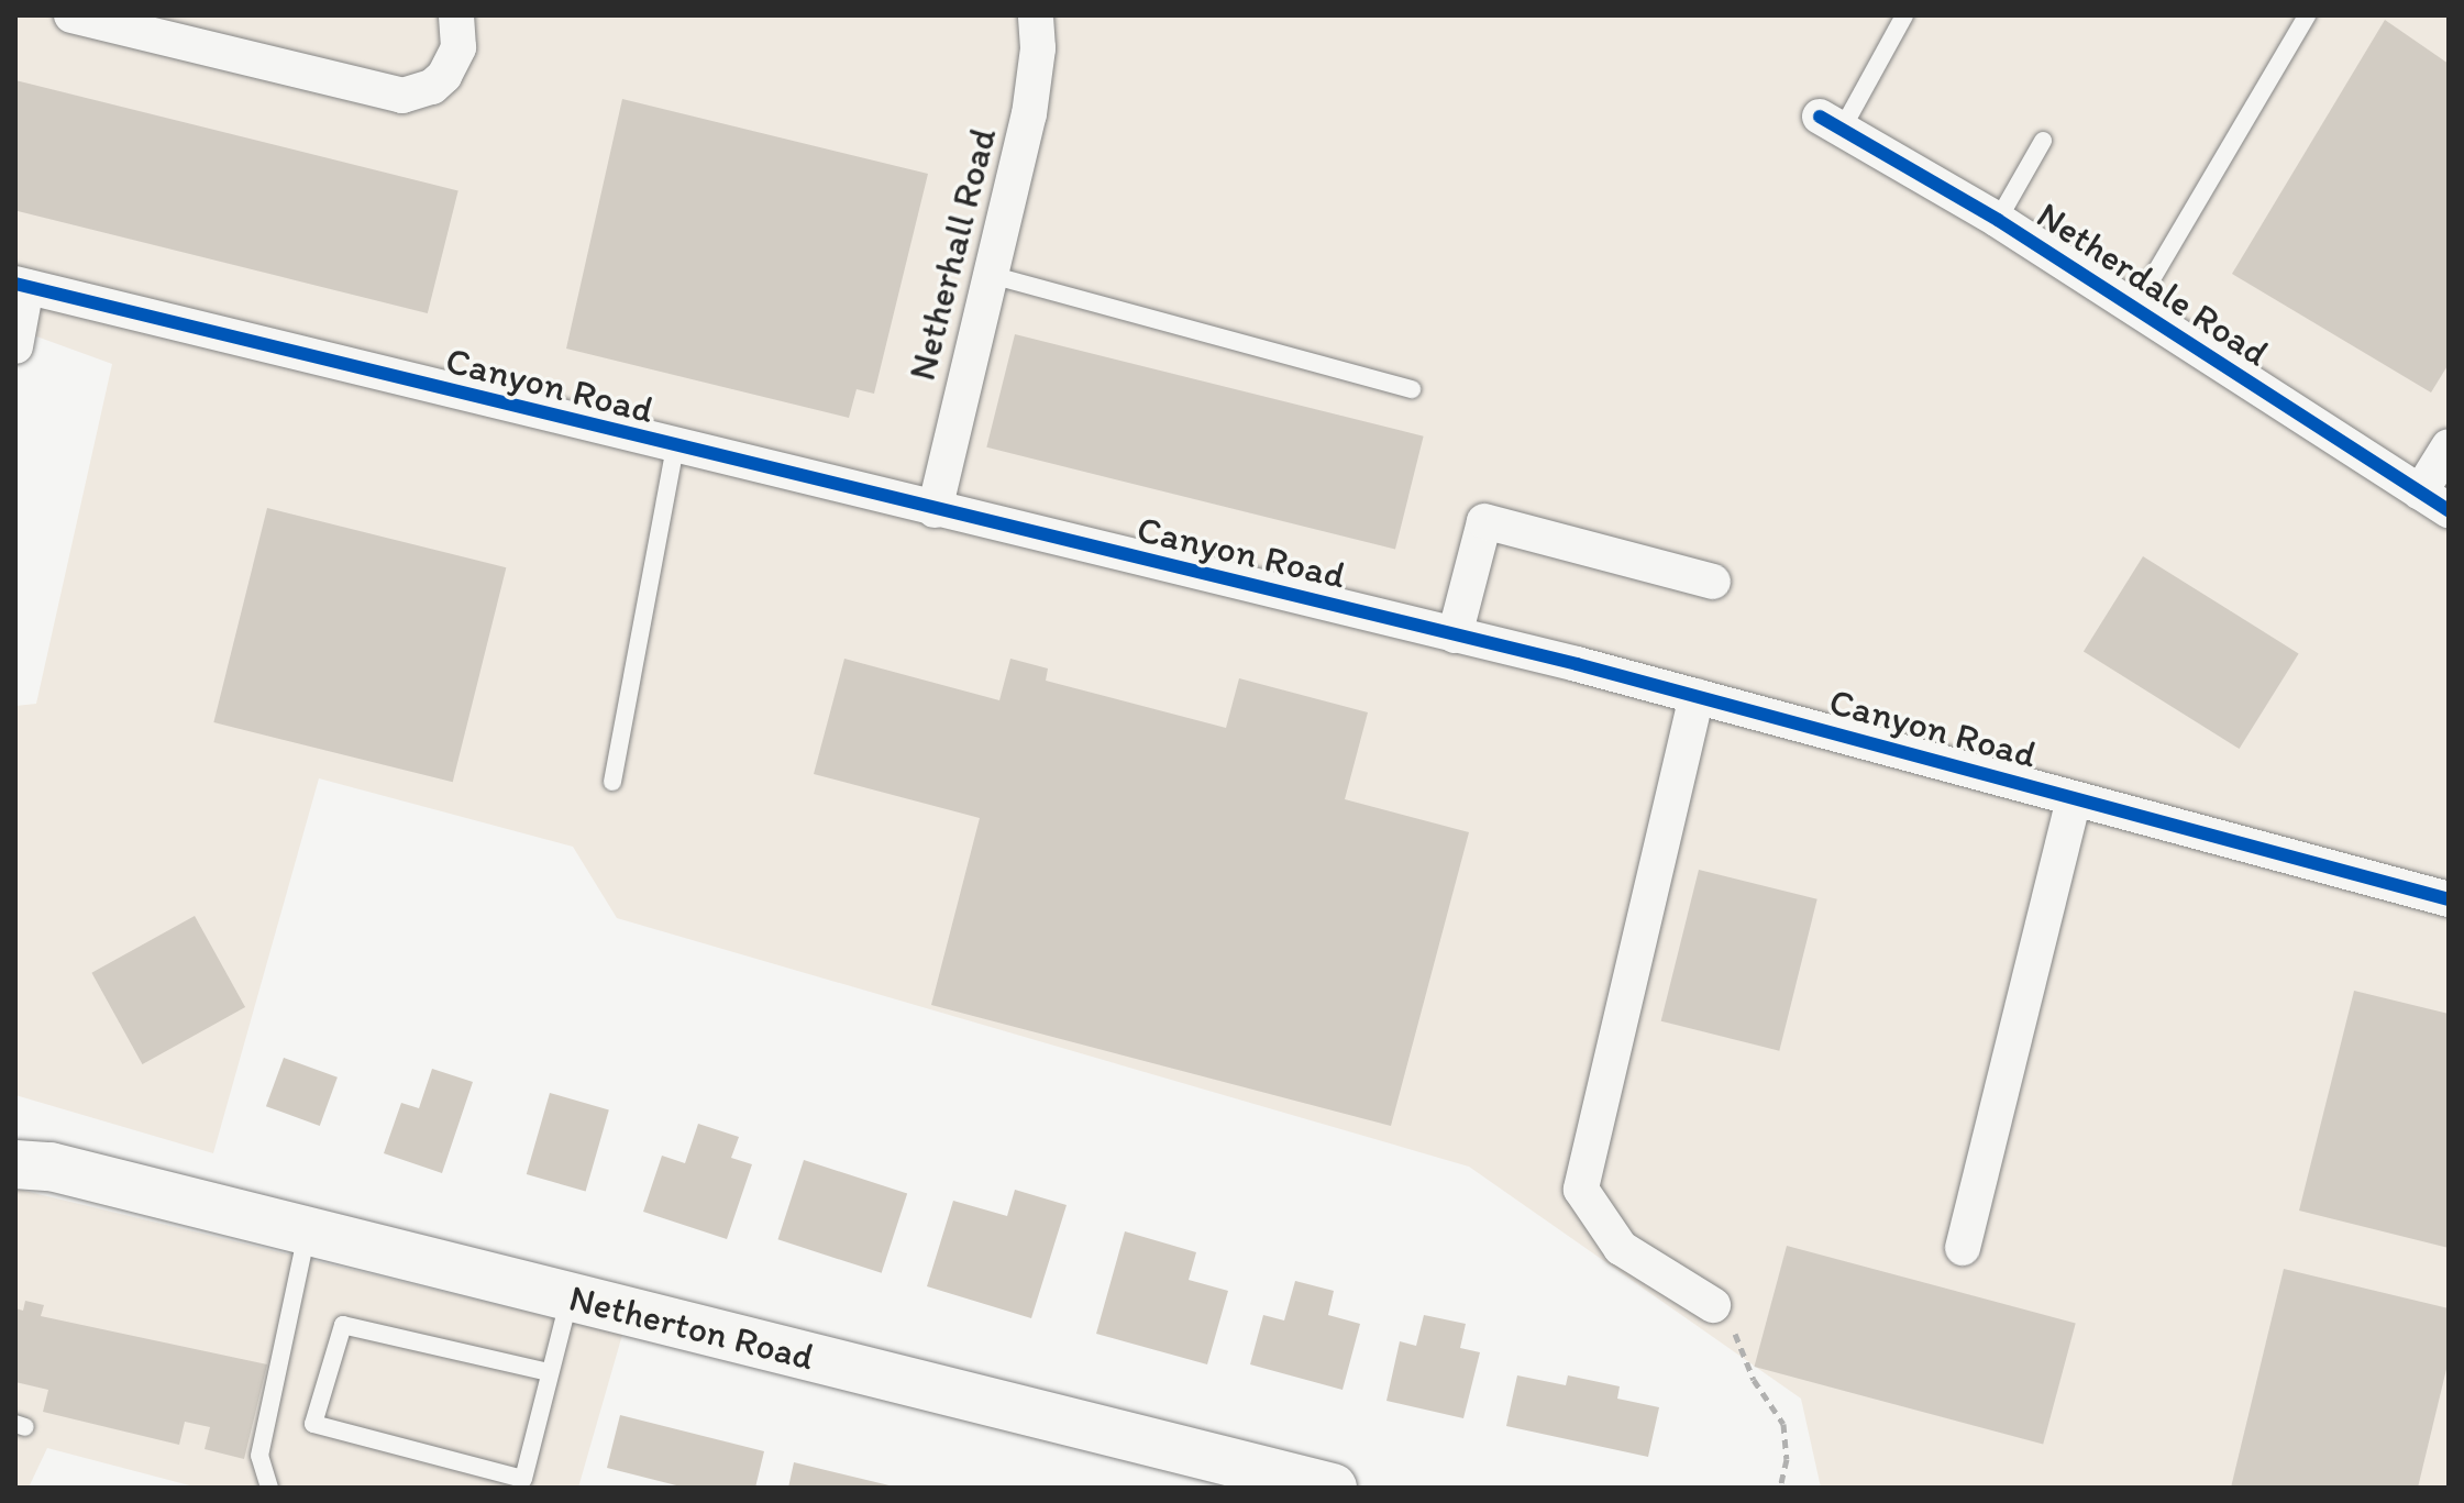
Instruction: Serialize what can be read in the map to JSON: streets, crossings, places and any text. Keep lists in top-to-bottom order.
{
  "streets": {
    "main road": ["Netherton Road"],
    "street": ["Netherhall Road", "Netherdale Road", "Canyon Road"]
  },
  "crossings": [
    ["Netherhall Road", "Canyon Road"]
  ]
}
